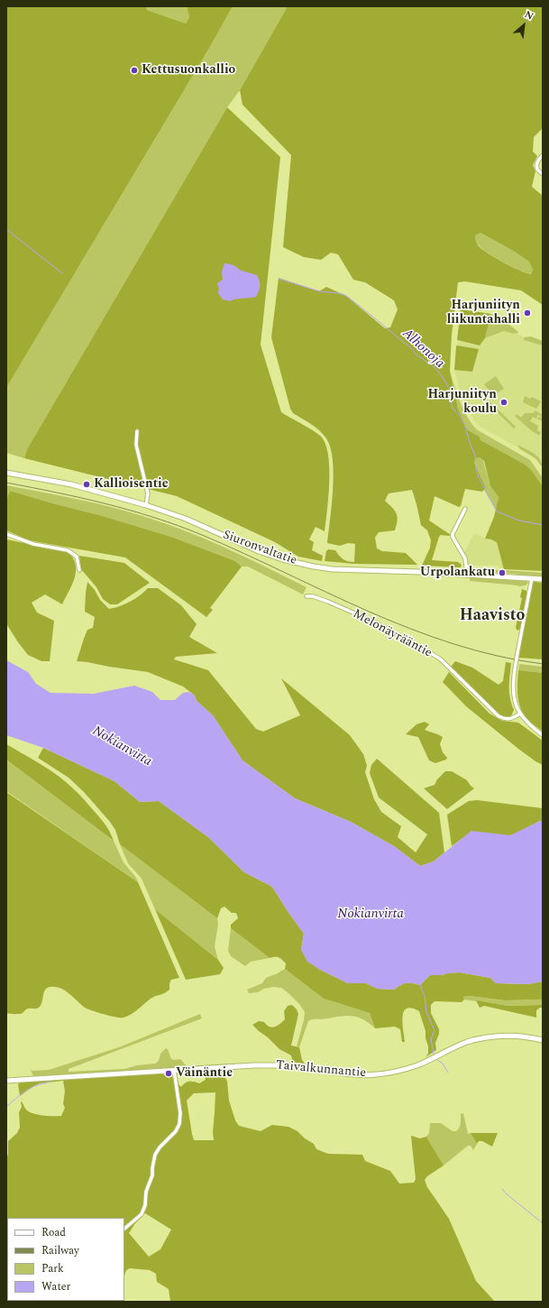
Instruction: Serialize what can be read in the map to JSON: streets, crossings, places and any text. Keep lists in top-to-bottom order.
{
  "streets": {
    "street": ["Siuronvaltatie", "Melonäyrääntie", "Taivalkunnantie"]
  },
  "districts": ["Haavisto"],
  "water": ["Alhonoja", "Nokianvirta"],
  "places": [
    "Kettusuonkallio",
    "Harjuniityn liikuntahalli",
    "Harjuniityn koulu",
    "Kallioisentie",
    "Urpolankatu",
    "Väinäntie"
  ],
  "legend": [
    "Road",
    "Railway",
    "Park",
    "Water"
  ],
  "north": "top right"
}
